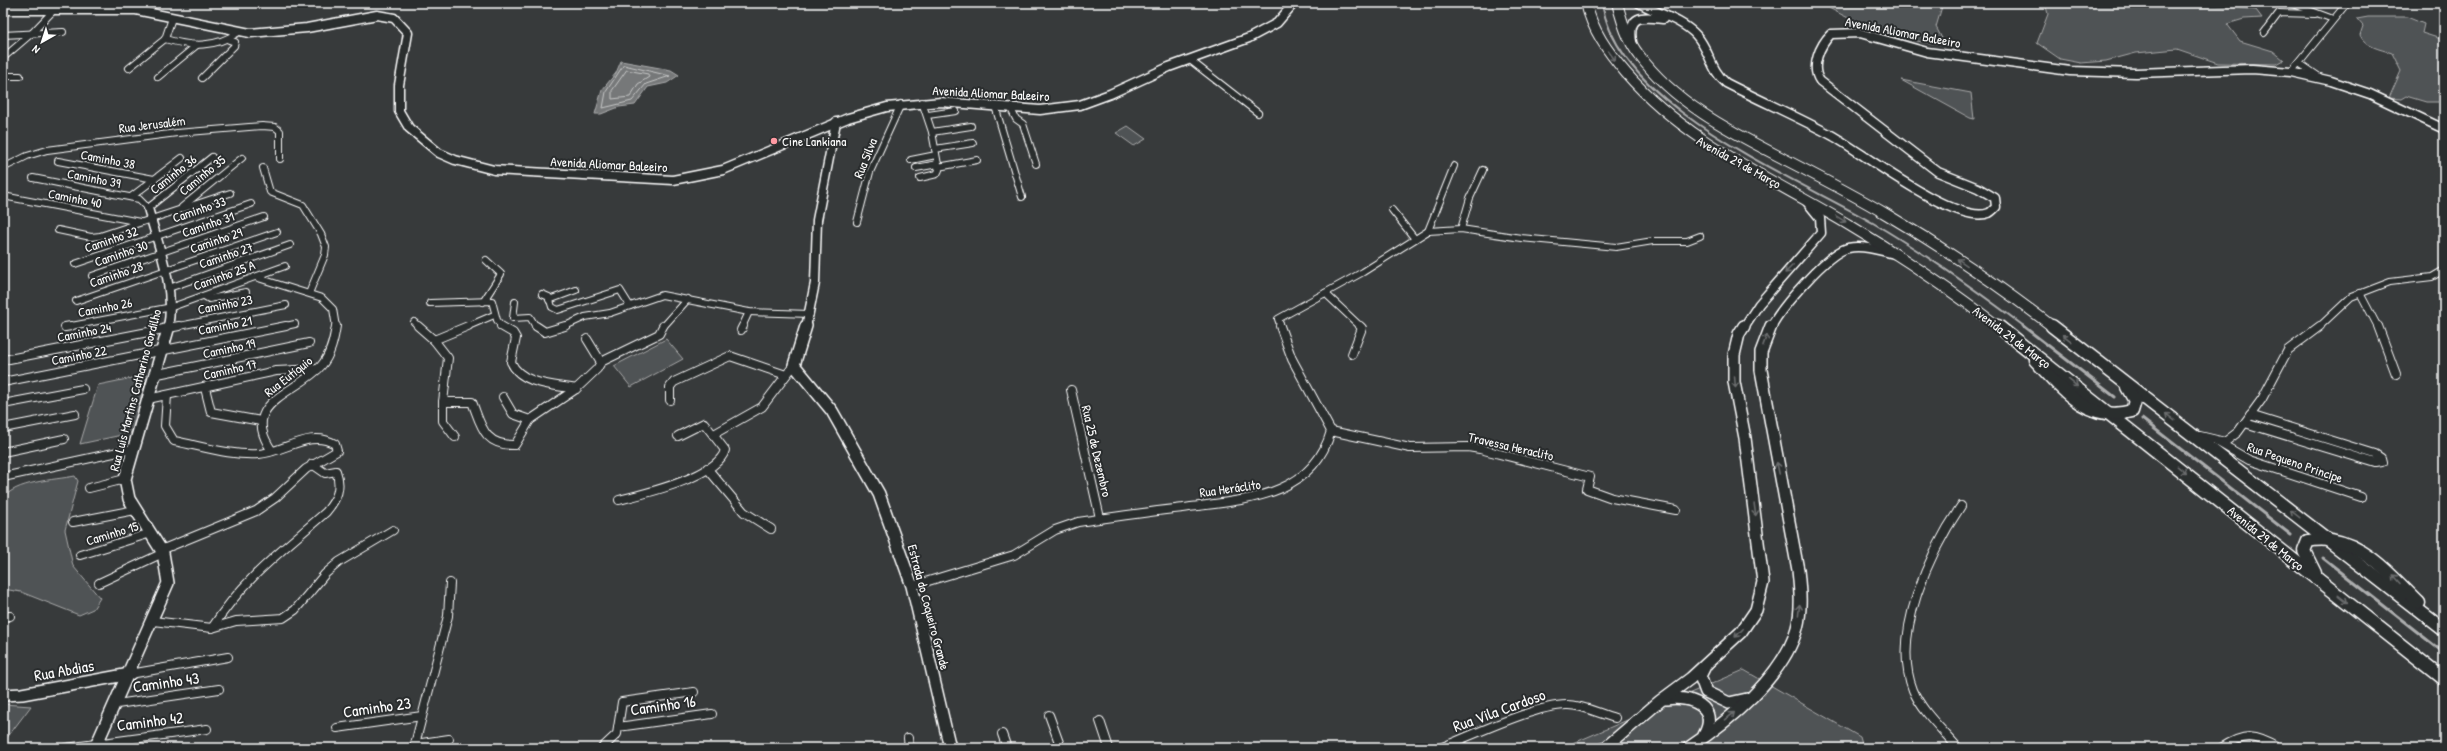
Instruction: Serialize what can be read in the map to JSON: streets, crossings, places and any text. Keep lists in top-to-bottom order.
{
  "streets": {
    "main road": [
      "Avenida Aliomar Baleeiro",
      "Avenida 29 de Março",
      "Rua Luís Martins Catharino Gordilho",
      "Estrada do Coqueiro Grande",
      "Rua Abdias"
    ],
    "street": [
      "Rua Jerusalém",
      "Rua Silva",
      "Caminho 38",
      "Caminho 36",
      "Caminho 35",
      "Caminho 39",
      "Caminho 40",
      "Caminho 33",
      "Caminho 31",
      "Caminho 32",
      "Caminho 29",
      "Caminho 30",
      "Caminho 27",
      "Caminho 28",
      "Caminho 25 A",
      "Caminho 23",
      "Caminho 26",
      "Caminho 21",
      "Caminho 24",
      "Caminho 19",
      "Caminho 22",
      "Caminho 17",
      "Rua Eutíquio",
      "Travessa Heraclito",
      "Rua 25 de Dezembro",
      "Rua Pequeno Principe",
      "Rua Heráclito",
      "Caminho 15",
      "Caminho 43",
      "Caminho 16",
      "Rua Vila Cardoso",
      "Caminho 42"
    ]
  },
  "crossings": [
    ["Avenida Aliomar Baleeiro", "Rua Silva"],
    ["Avenida Aliomar Baleeiro", "Avenida 29 de Março"],
    ["Avenida 29 de Março", "Rua Pequeno Principe"],
    ["Caminho 36", "Caminho 39"],
    ["Caminho 36", "Rua Luís Martins Catharino Gordilho"],
    ["Caminho 35", "Caminho 40"],
    ["Caminho 35", "Rua Luís Martins Catharino Gordilho"],
    ["Caminho 39", "Rua Luís Martins Catharino Gordilho"],
    ["Caminho 40", "Rua Luís Martins Catharino Gordilho"],
    ["Caminho 33", "Caminho 32"],
    ["Caminho 33", "Rua Luís Martins Catharino Gordilho"],
    ["Caminho 31", "Caminho 30"],
    ["Caminho 31", "Rua Luís Martins Catharino Gordilho"],
    ["Caminho 32", "Rua Luís Martins Catharino Gordilho"],
    ["Caminho 29", "Caminho 28"],
    ["Caminho 29", "Rua Luís Martins Catharino Gordilho"],
    ["Caminho 30", "Rua Luís Martins Catharino Gordilho"],
    ["Caminho 27", "Rua Luís Martins Catharino Gordilho"],
    ["Caminho 28", "Rua Luís Martins Catharino Gordilho"],
    ["Caminho 25 A", "Caminho 26"],
    ["Caminho 25 A", "Rua Eutíquio"],
    ["Caminho 25 A", "Rua Luís Martins Catharino Gordilho"],
    ["Caminho 23", "Caminho 24"],
    ["Caminho 23", "Rua Luís Martins Catharino Gordilho"],
    ["Caminho 26", "Rua Luís Martins Catharino Gordilho"],
    ["Caminho 21", "Caminho 22"],
    ["Caminho 21", "Rua Luís Martins Catharino Gordilho"],
    ["Caminho 24", "Rua Luís Martins Catharino Gordilho"],
    ["Caminho 19", "Rua Luís Martins Catharino Gordilho"],
    ["Caminho 22", "Rua Luís Martins Catharino Gordilho"],
    ["Caminho 17", "Rua Eutíquio"],
    ["Caminho 17", "Rua Luís Martins Catharino Gordilho"],
    ["Rua Luís Martins Catharino Gordilho", "Caminho 15"],
    ["Rua Luís Martins Catharino Gordilho", "Rua Abdias"],
    ["Rua Luís Martins Catharino Gordilho", "Caminho 43"],
    ["Rua Luís Martins Catharino Gordilho", "Caminho 42"],
    ["Travessa Heraclito", "Rua Heráclito"],
    ["Rua 25 de Dezembro", "Rua Heráclito"],
    ["Rua Heráclito", "Estrada do Coqueiro Grande"]
  ],
  "places": ["Cine Lankiana"],
  "north": "bottom left"
}
